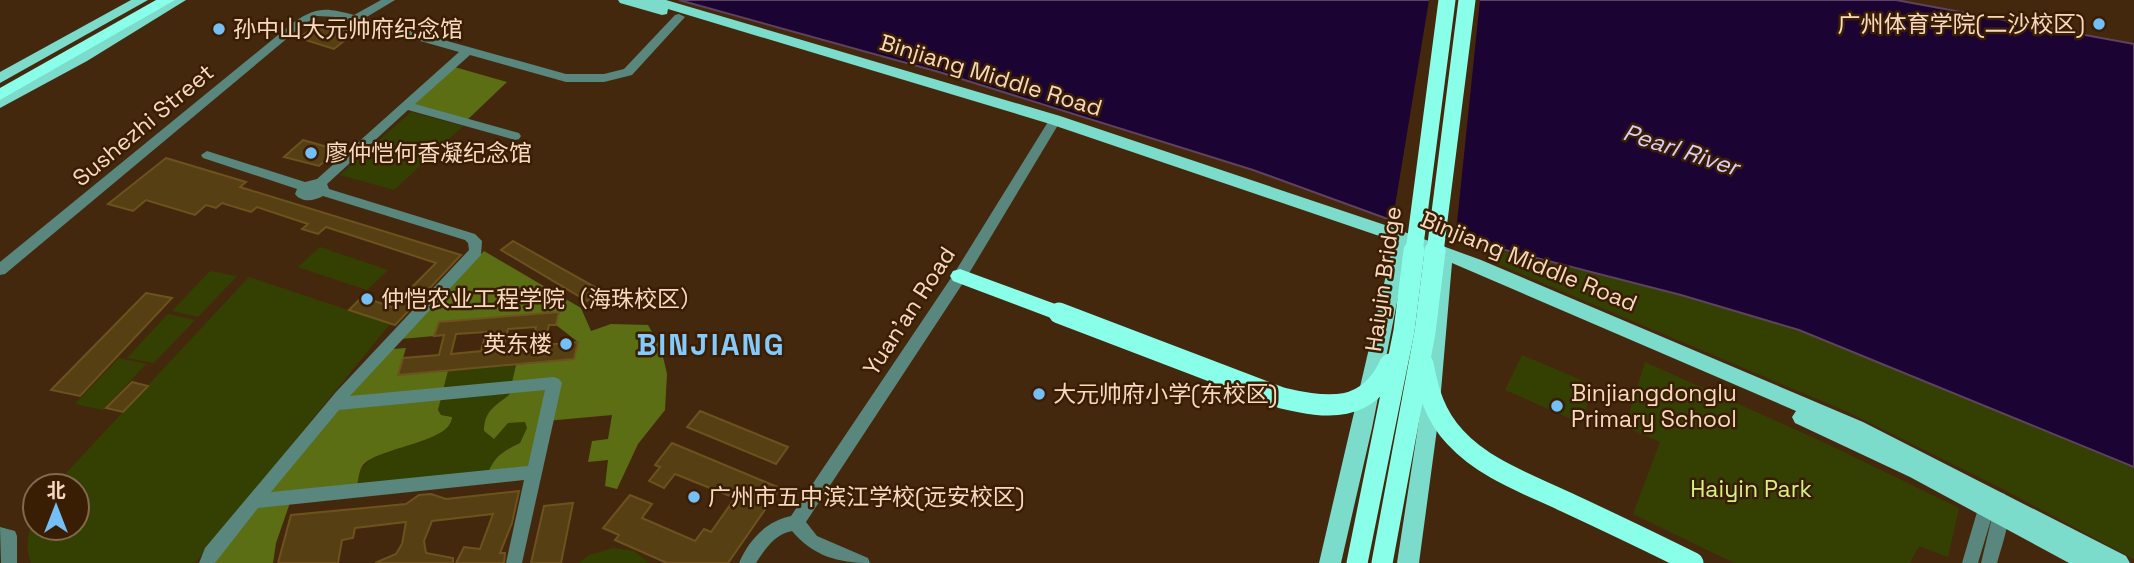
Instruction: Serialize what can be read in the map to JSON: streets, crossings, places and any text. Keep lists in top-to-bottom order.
{
  "streets": {
    "highway": ["Haiyin Bridge"],
    "main road": ["Binjiang Middle Road"],
    "street": ["Sushezhi Street", "Yuan'an Road"]
  },
  "crossings": [
    ["Binjiang Middle Road", "Sushezhi Street"],
    ["Binjiang Middle Road", "Yuan'an Road"]
  ],
  "districts": ["BINJIANG"],
  "water": ["Pearl River"],
  "parks": ["Haiyin Park"],
  "places": [
    "广州体育学院(二沙校区)",
    "孙中山大元帅府纪念馆",
    "廖仲恺何香凝纪念馆",
    "仲恺农业工程学院（海珠校区）",
    "英东楼",
    "大元帅府小学(东校区)",
    "Binjiangdonglu Primary School",
    "广州市五中滨江学校(远安校区)"
  ],
  "north": "top"
}
